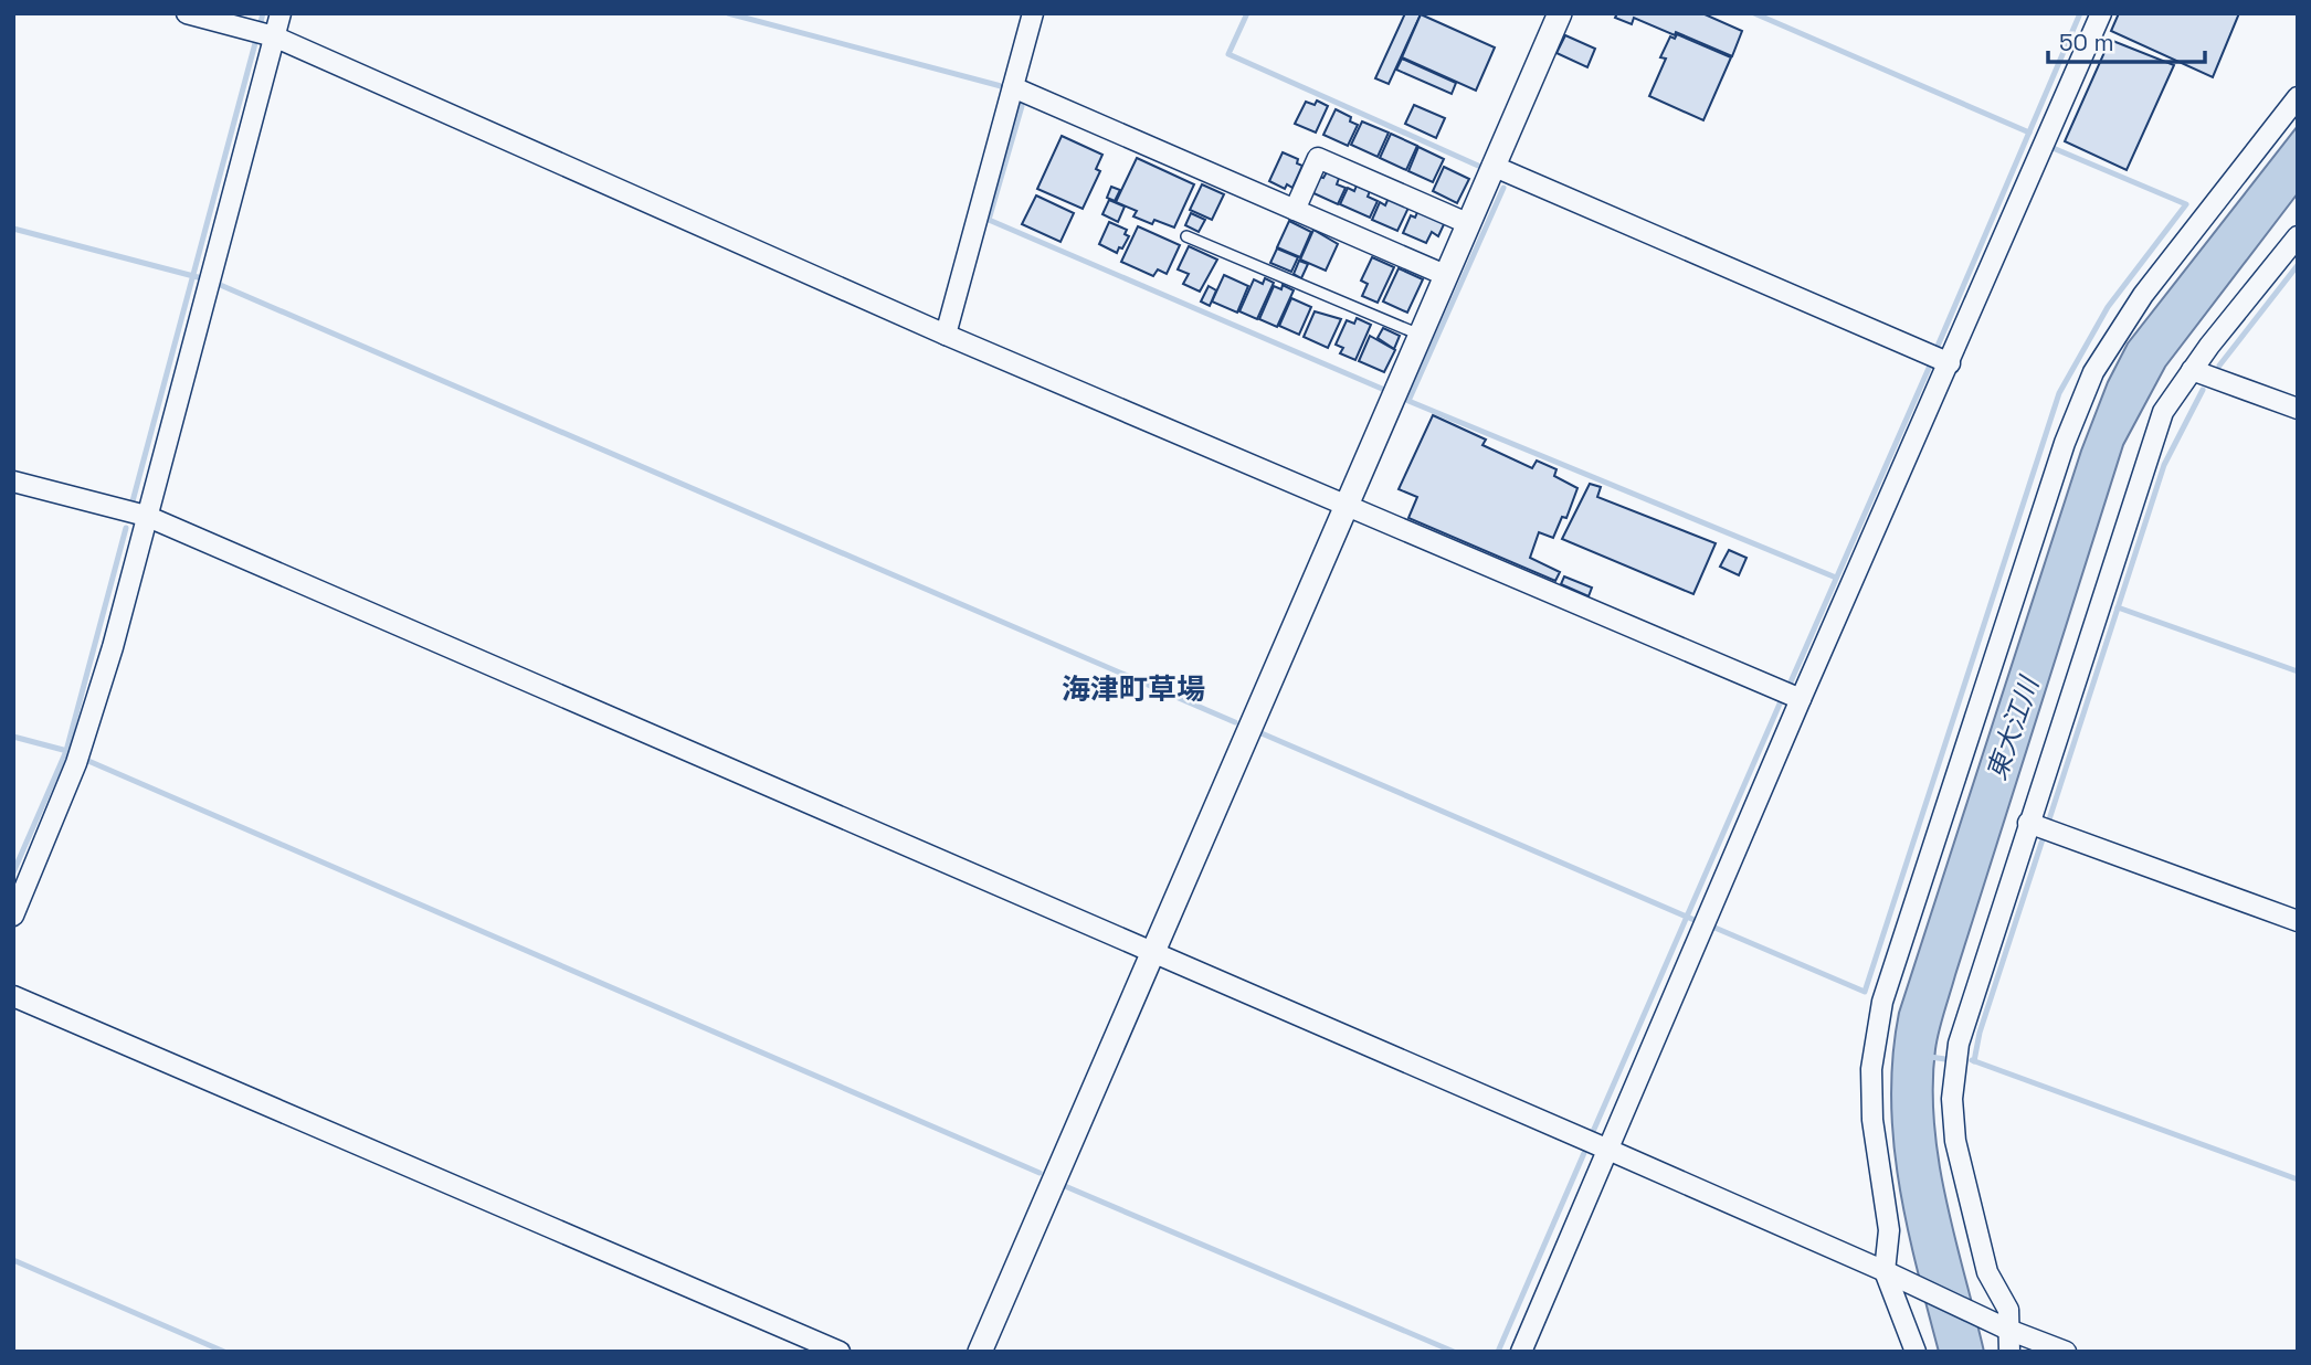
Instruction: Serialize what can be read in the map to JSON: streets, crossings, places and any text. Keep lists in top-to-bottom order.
{
  "districts": ["海津町草場"],
  "water": ["東大江川"],
  "scale_bar": "50 m"
}
